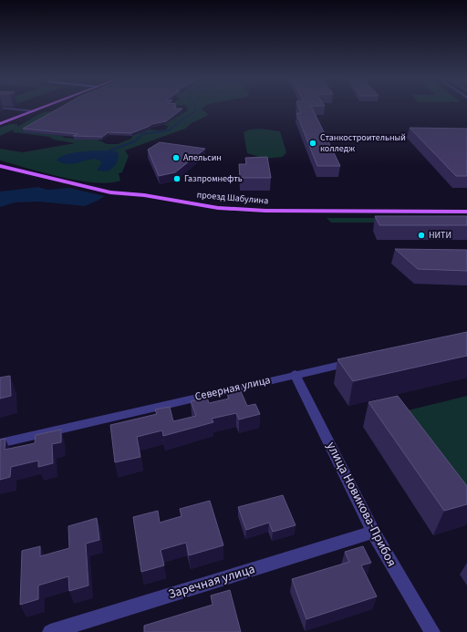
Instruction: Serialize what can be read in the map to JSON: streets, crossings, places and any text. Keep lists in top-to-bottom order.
{
  "streets": {
    "main road": ["проезд Шабулина"],
    "street": ["Северная улица", "улица Новикова-Прибоя", "Заречная улица"]
  },
  "crossings": [
    ["Северная улица", "улица Новикова-Прибоя"],
    ["улица Новикова-Прибоя", "Заречная улица"]
  ],
  "places": [
    "Станкостроительный колледж",
    "Апельсин",
    "Газпромнефть",
    "НИТИ"
  ]
}
